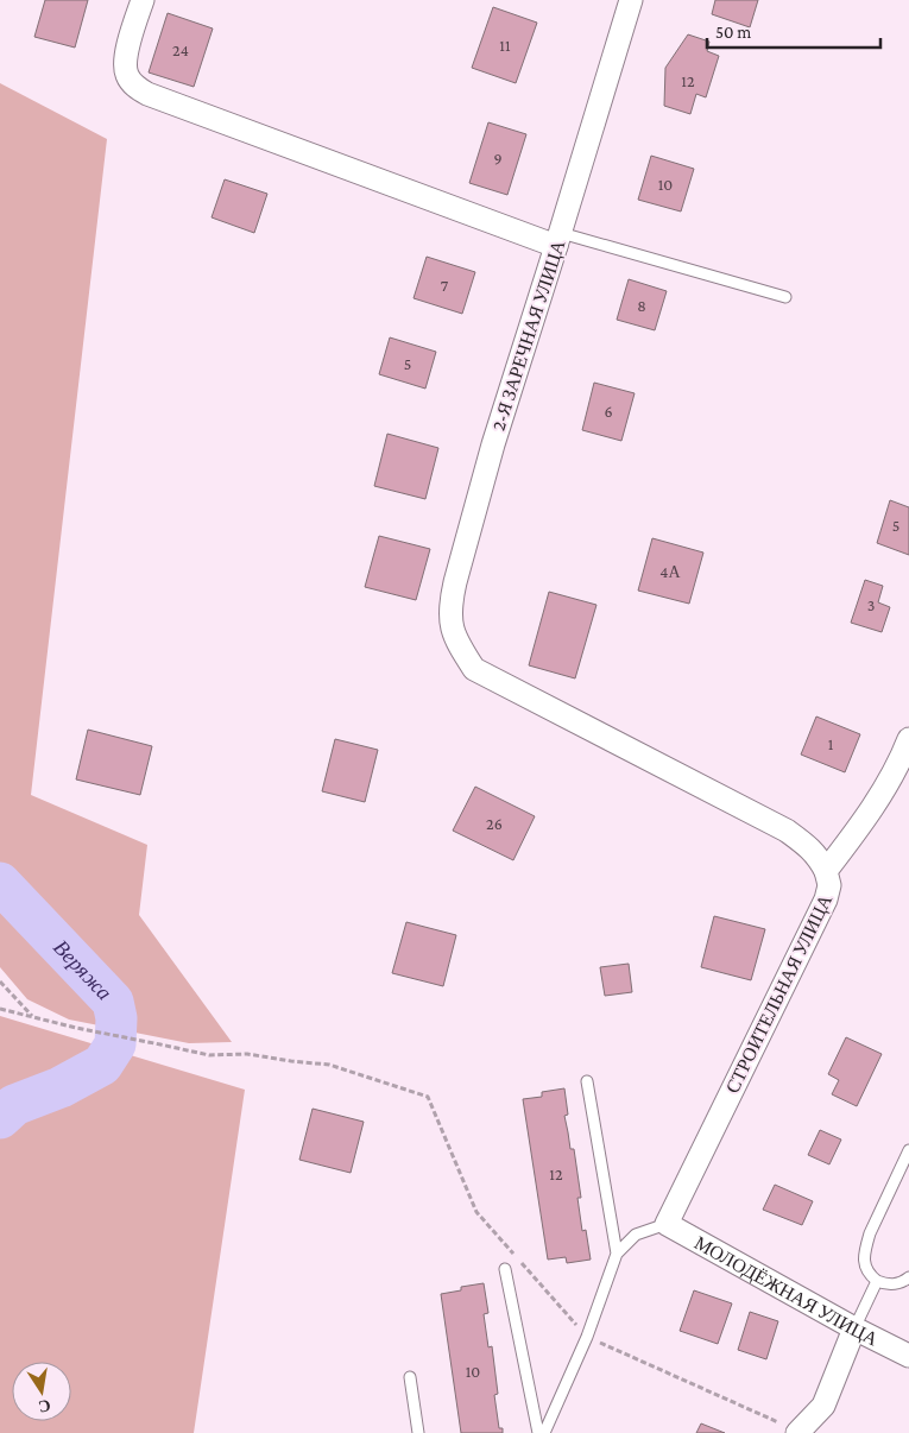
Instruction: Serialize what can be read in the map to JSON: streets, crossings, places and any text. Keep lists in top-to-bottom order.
{
  "streets": {
    "street": ["2-Я ЗАРЕЧНАЯ УЛИЦА", "СТРОИТЕЛЬНАЯ УЛИЦА", "МОЛОДЁЖНАЯ УЛИЦА"]
  },
  "crossings": [
    ["2-Я ЗАРЕЧНАЯ УЛИЦА", "СТРОИТЕЛЬНАЯ УЛИЦА"],
    ["СТРОИТЕЛЬНАЯ УЛИЦА", "МОЛОДЁЖНАЯ УЛИЦА"]
  ],
  "water": ["Веряжа"],
  "house_numbers": [
    "11",
    "24",
    "12",
    "9",
    "10",
    "7",
    "8",
    "5",
    "6",
    "5",
    "4А",
    "3",
    "1",
    "26",
    "12",
    "10"
  ],
  "scale_bar": "50 m",
  "north": "bottom"
}
